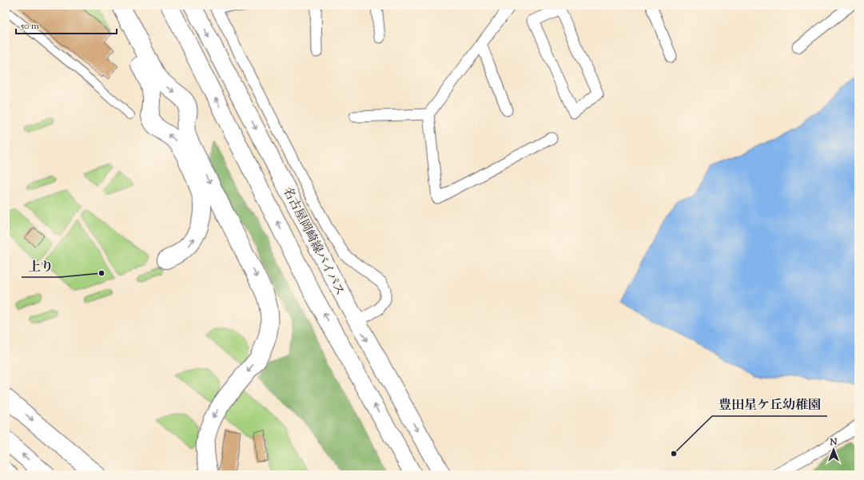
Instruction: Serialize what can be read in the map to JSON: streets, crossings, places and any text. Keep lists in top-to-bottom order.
{
  "streets": {
    "main road": ["名古屋岡崎線バイパス"]
  },
  "places": ["上り", "豊田星ケ丘幼稚園"],
  "scale_bar": "50 m",
  "north": "top"
}
